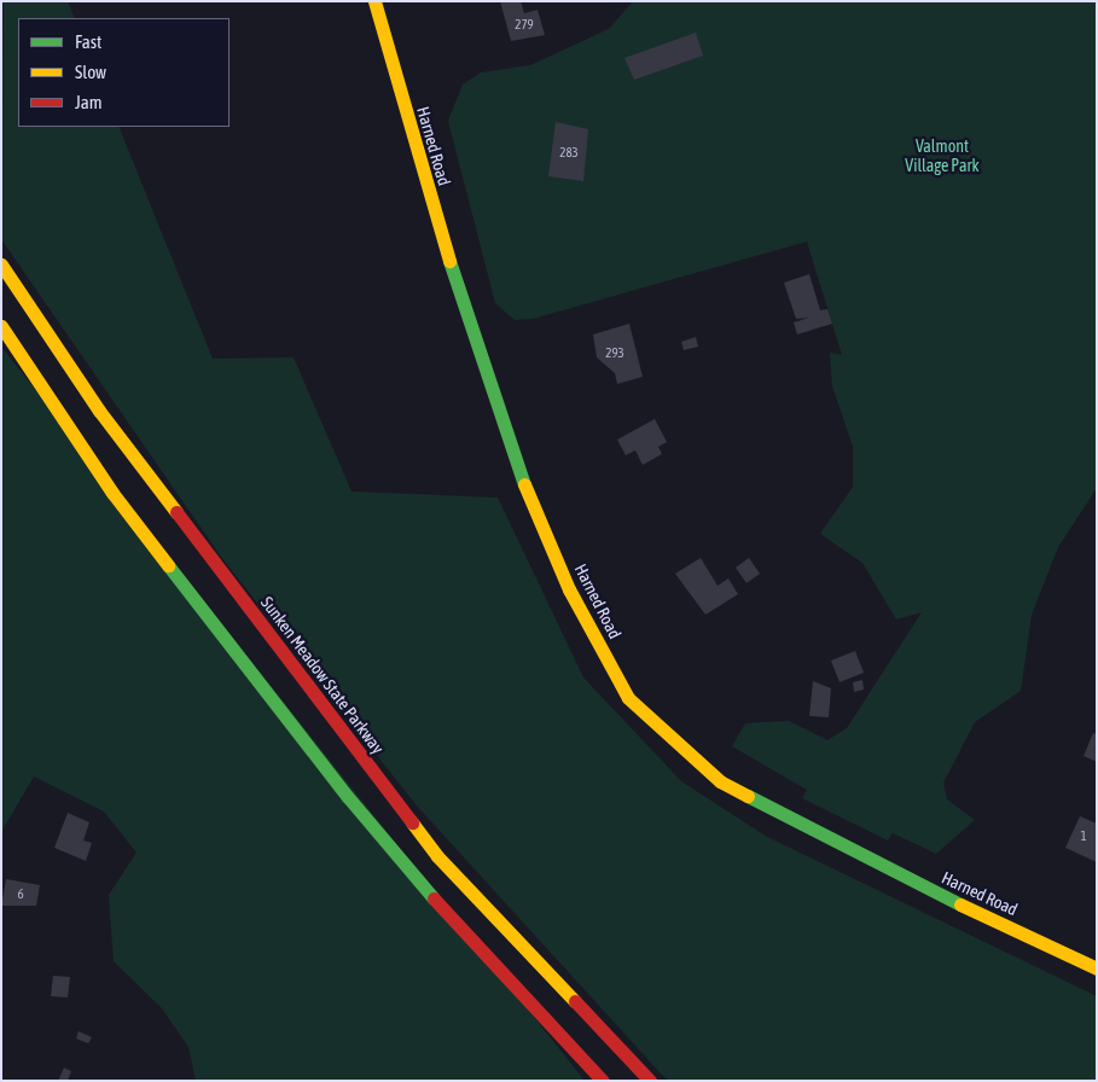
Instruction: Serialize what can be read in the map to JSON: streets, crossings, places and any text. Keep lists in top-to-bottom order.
{
  "streets": {
    "main road": ["Harned Road", "Sunken Meadow State Parkway"]
  },
  "parks": ["Valmont Village Park"],
  "house_numbers": [
    "279",
    "283",
    "293",
    "1",
    "6"
  ],
  "legend": ["Fast", "Slow", "Jam"]
}
